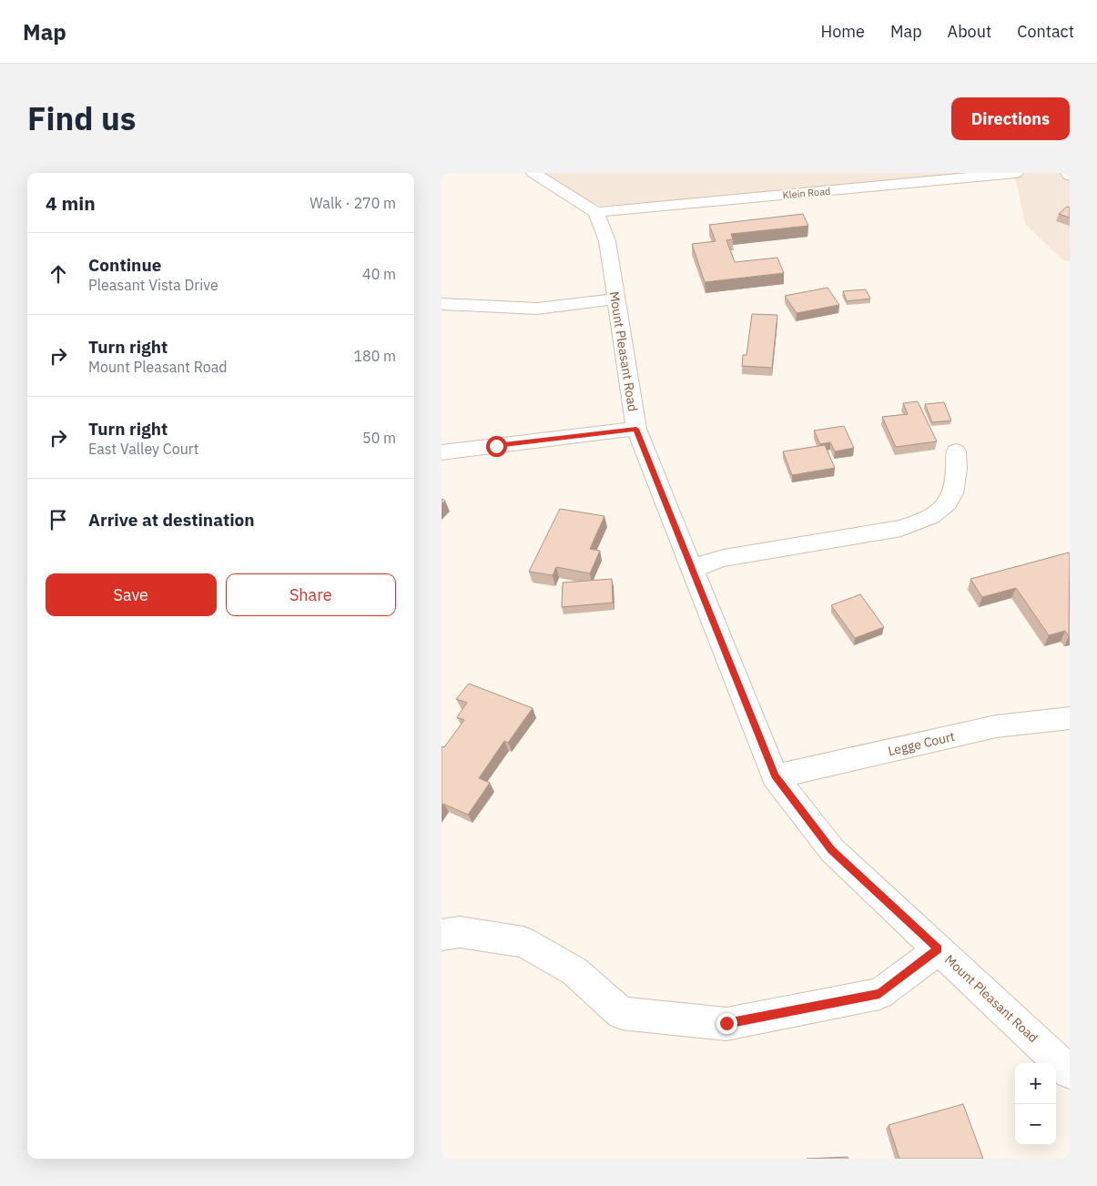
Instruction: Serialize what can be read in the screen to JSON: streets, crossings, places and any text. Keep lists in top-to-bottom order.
{
  "streets": {
    "street": ["Klein Road", "Mount Pleasant Road", "Legge Court"]
  },
  "crossings": [
    ["Klein Road", "Mount Pleasant Road"],
    ["Mount Pleasant Road", "Legge Court"]
  ],
  "page": {
    "header": "Map",
    "nav": [
      "Home",
      "Map",
      "About",
      "Contact"
    ],
    "title": "Find us",
    "buttons": [
      "Directions",
      ["Save", "Share"]
    ],
    "heading": ["4 min", "Walk · 270 m"],
    "list": [
      ["Continue", "Pleasant Vista Drive", "40 m"],
      ["Turn right", "Mount Pleasant Road", "180 m"],
      ["Turn right", "East Valley Court", "50 m"],
      "Arrive at destination"
    ],
    "map_buttons": ["+", "−"]
  }
}
